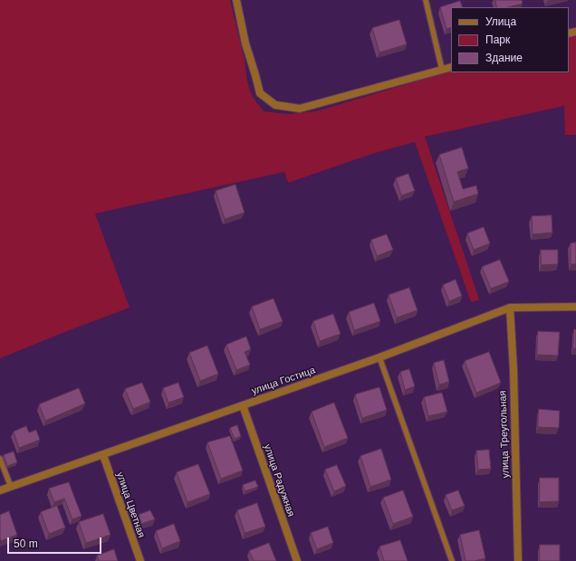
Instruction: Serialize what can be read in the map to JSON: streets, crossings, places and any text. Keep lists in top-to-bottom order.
{
  "streets": {
    "street": [
      "улица Гостица",
      "улица Треугольная",
      "улица Радужная",
      "улица Цветная"
    ]
  },
  "crossings": [
    ["улица Гостица", "улица Треугольная"],
    ["улица Гостица", "улица Радужная"],
    ["улица Гостица", "улица Цветная"]
  ],
  "legend": ["Улица", "Парк", "Здание"],
  "scale_bar": "50 m"
}
